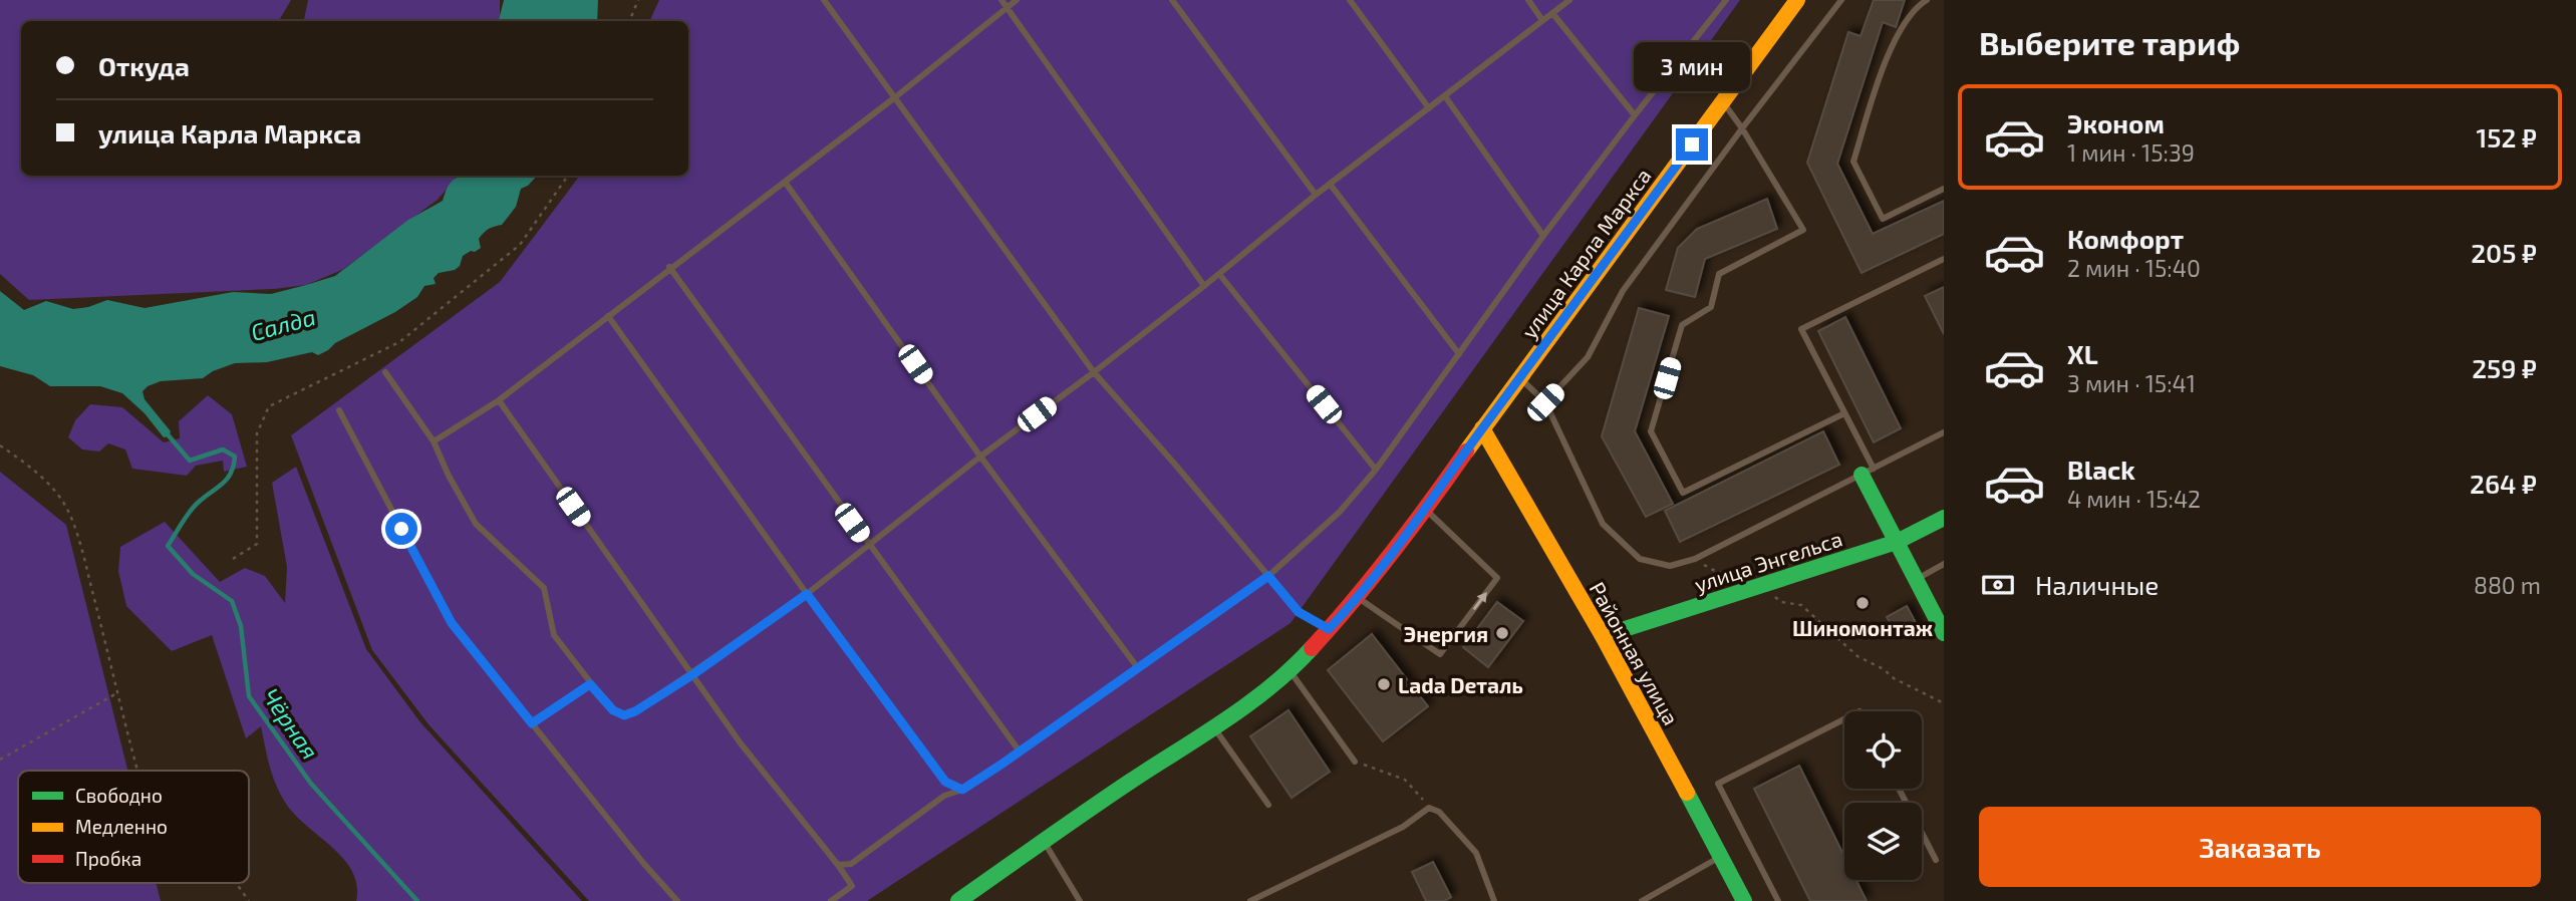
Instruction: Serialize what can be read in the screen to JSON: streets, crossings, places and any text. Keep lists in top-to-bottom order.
{
  "streets": {
    "street": ["улица Карла Маркса", "улица Энгельса", "Районная улица"]
  },
  "crossings": [
    ["улица Карла Маркса", "Районная улица"],
    ["улица Энгельса", "Районная улица"]
  ],
  "water": ["Салда", "Чёрная"],
  "places": ["Шиномонтаж", "Энергия", "Lada Dеталь"],
  "legend": ["Свободно", "Медленно", "Пробка"],
  "page": {
    "heading": "Выберите тариф",
    "banner": ["Откуда", "улица Карла Маркса"],
    "bubble": "3 мин",
    "list": [
      {
        "name": "Эконом",
        "note": "1 мин · 15:39",
        "value": "152 ₽"
      },
      {
        "name": "Комфорт",
        "note": "2 мин · 15:40",
        "value": "205 ₽"
      },
      {
        "name": "XL",
        "note": "3 мин · 15:41",
        "value": "259 ₽"
      },
      {
        "name": "Black",
        "note": "4 мин · 15:42",
        "value": "264 ₽"
      }
    ],
    "pay": ["Наличные", "880 m"],
    "buttons": "Заказать"
  }
}
